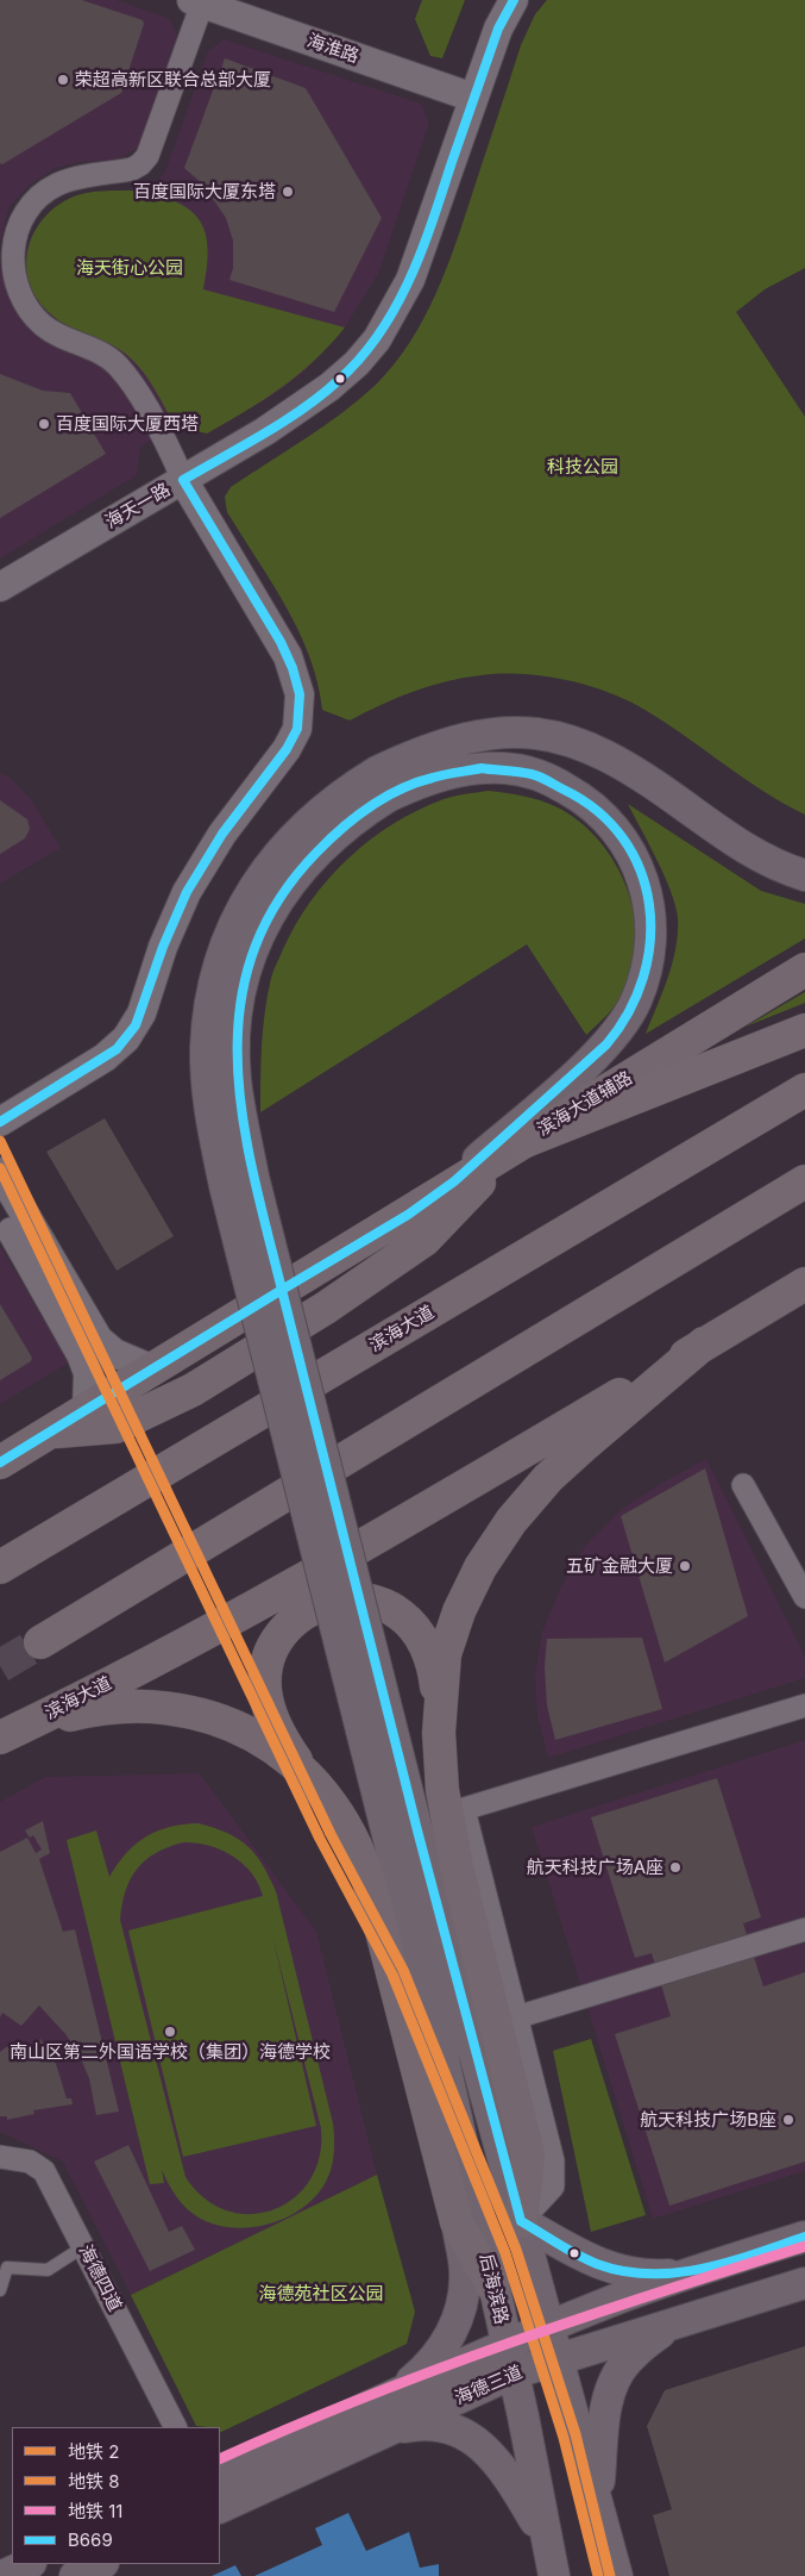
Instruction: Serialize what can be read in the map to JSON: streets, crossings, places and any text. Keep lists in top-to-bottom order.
{
  "streets": {
    "highway": ["滨海大道"],
    "main road": ["滨海大道辅路", "后海滨路", "海德三道"],
    "street": ["海淮路", "海天一路", "海德四道"]
  },
  "crossings": [
    ["海淮路", "海天一路"],
    ["后海滨路", "海德三道"]
  ],
  "parks": ["海天街心公园", "科技公园", "海德苑社区公园"],
  "places": [
    "荣超高新区联合总部大厦",
    "百度国际大厦东塔",
    "百度国际大厦西塔",
    "五矿金融大厦",
    "航天科技广场A座",
    "南山区第二外国语学校（集团）海德学校",
    "航天科技广场B座"
  ],
  "lines": [
    "transit line B669",
    "metro line 2",
    "metro line 8",
    "metro line 11"
  ],
  "legend": [
    "地铁 2",
    "地铁 8",
    "地铁 11",
    "B669"
  ]
}
